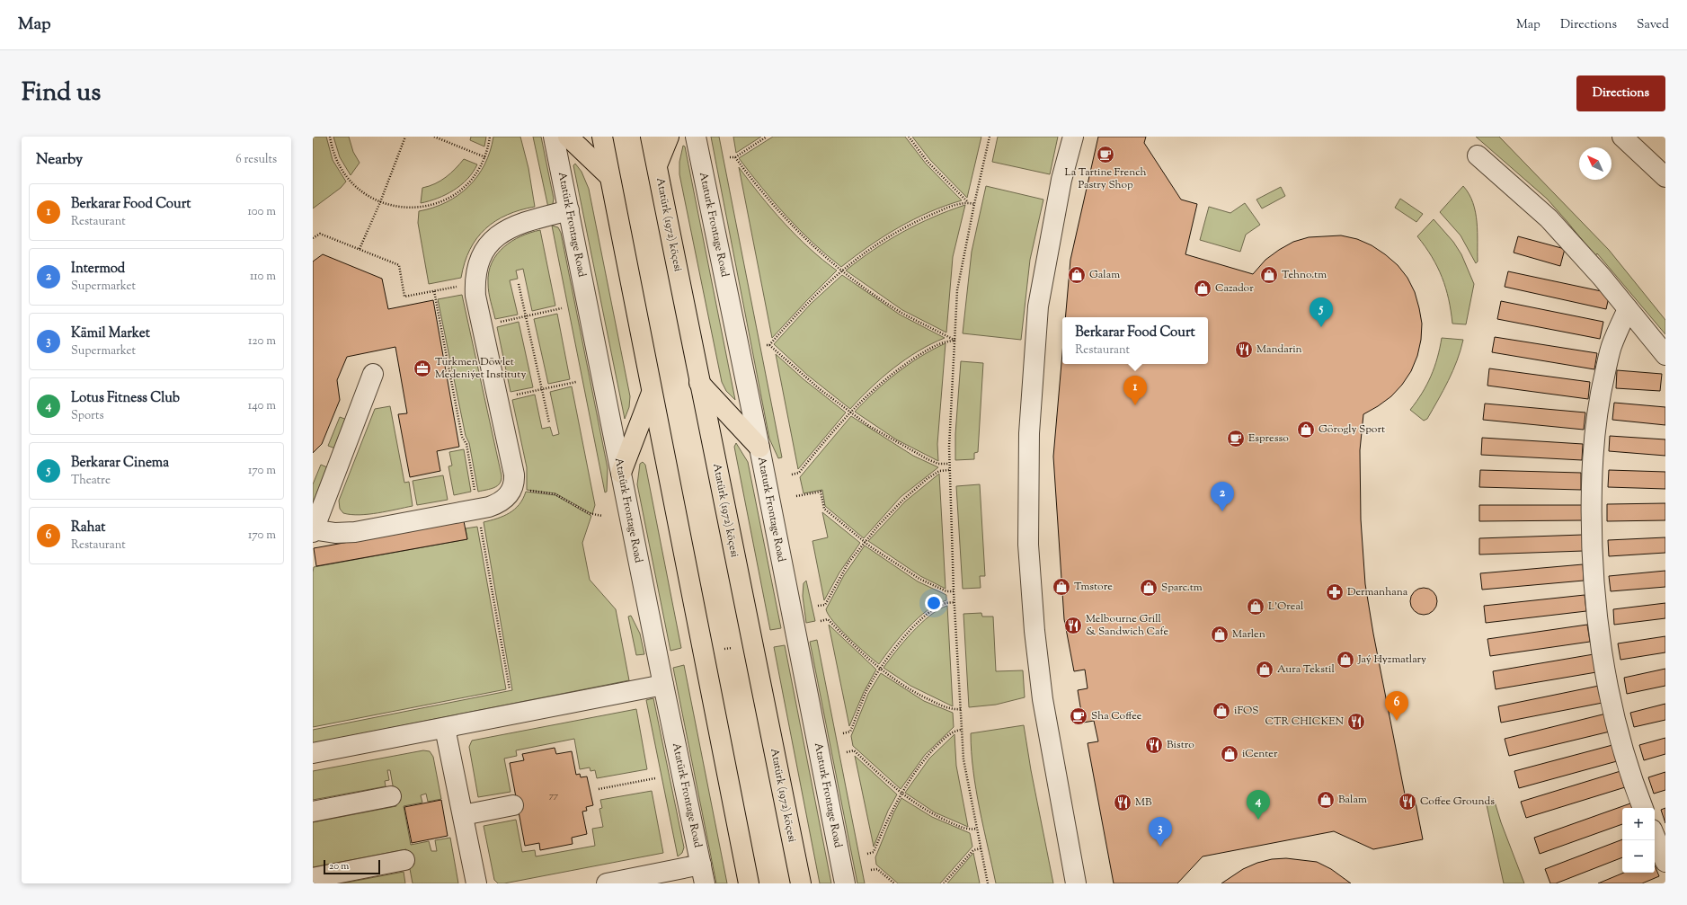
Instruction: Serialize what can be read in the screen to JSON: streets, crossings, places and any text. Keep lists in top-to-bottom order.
{
  "streets": {
    "main road": ["Atatürk (1972) köçesi"],
    "street": ["Atatürk Frontage Road", "Ataturk Frontage Road"]
  },
  "places": {
    "cafe": ["La Tartine French Pastry Shop", "Espresso", "Sha Coffee"],
    "shop": [
      "Galam",
      "Tehno.tm",
      "Cazador",
      "Görogly Sport",
      "Tmstore",
      "Sparc.tm",
      "L'Oreal",
      "Marlen",
      "Jaý Hyzmatlary",
      "Aura Tekstil",
      "iFOS",
      "iCenter",
      "Balam"
    ],
    "restaurant": [
      "Mandarin",
      "Melbourne Grill & Sandwich Cafe",
      "CTR CHICKEN",
      "Bistro",
      "Coffee Grounds",
      "MB"
    ],
    "office": ["Türkmen Döwlet Medeniýet Instituty"],
    "pharmacy": ["Dermanhana"]
  },
  "house_numbers": ["77"],
  "scale_bar": "20 m",
  "north": "top left",
  "page": {
    "header": "Map",
    "nav": ["Map", "Directions", "Saved"],
    "title": "Find us",
    "buttons": "Directions",
    "heading": ["Nearby", "6 results"],
    "list": [
      {
        "mark": "1",
        "name": "Berkarar Food Court",
        "note": "Restaurant",
        "value": "100 m"
      },
      {
        "mark": "2",
        "name": "Intermod",
        "note": "Supermarket",
        "value": "110 m"
      },
      {
        "mark": "3",
        "name": "Kämil Market",
        "note": "Supermarket",
        "value": "120 m"
      },
      {
        "mark": "4",
        "name": "Lotus Fitness Club",
        "note": "Sports",
        "value": "140 m"
      },
      {
        "mark": "5",
        "name": "Berkarar Cinema",
        "note": "Theatre",
        "value": "170 m"
      },
      {
        "mark": "6",
        "name": "Rahat",
        "note": "Restaurant",
        "value": "170 m"
      }
    ],
    "pins": [
      "5",
      "1",
      "2",
      "6",
      "4",
      "3"
    ],
    "popup": ["Berkarar Food Court", "Restaurant"],
    "map_buttons": ["+", "−"],
    "scale": "20 m"
  }
}
